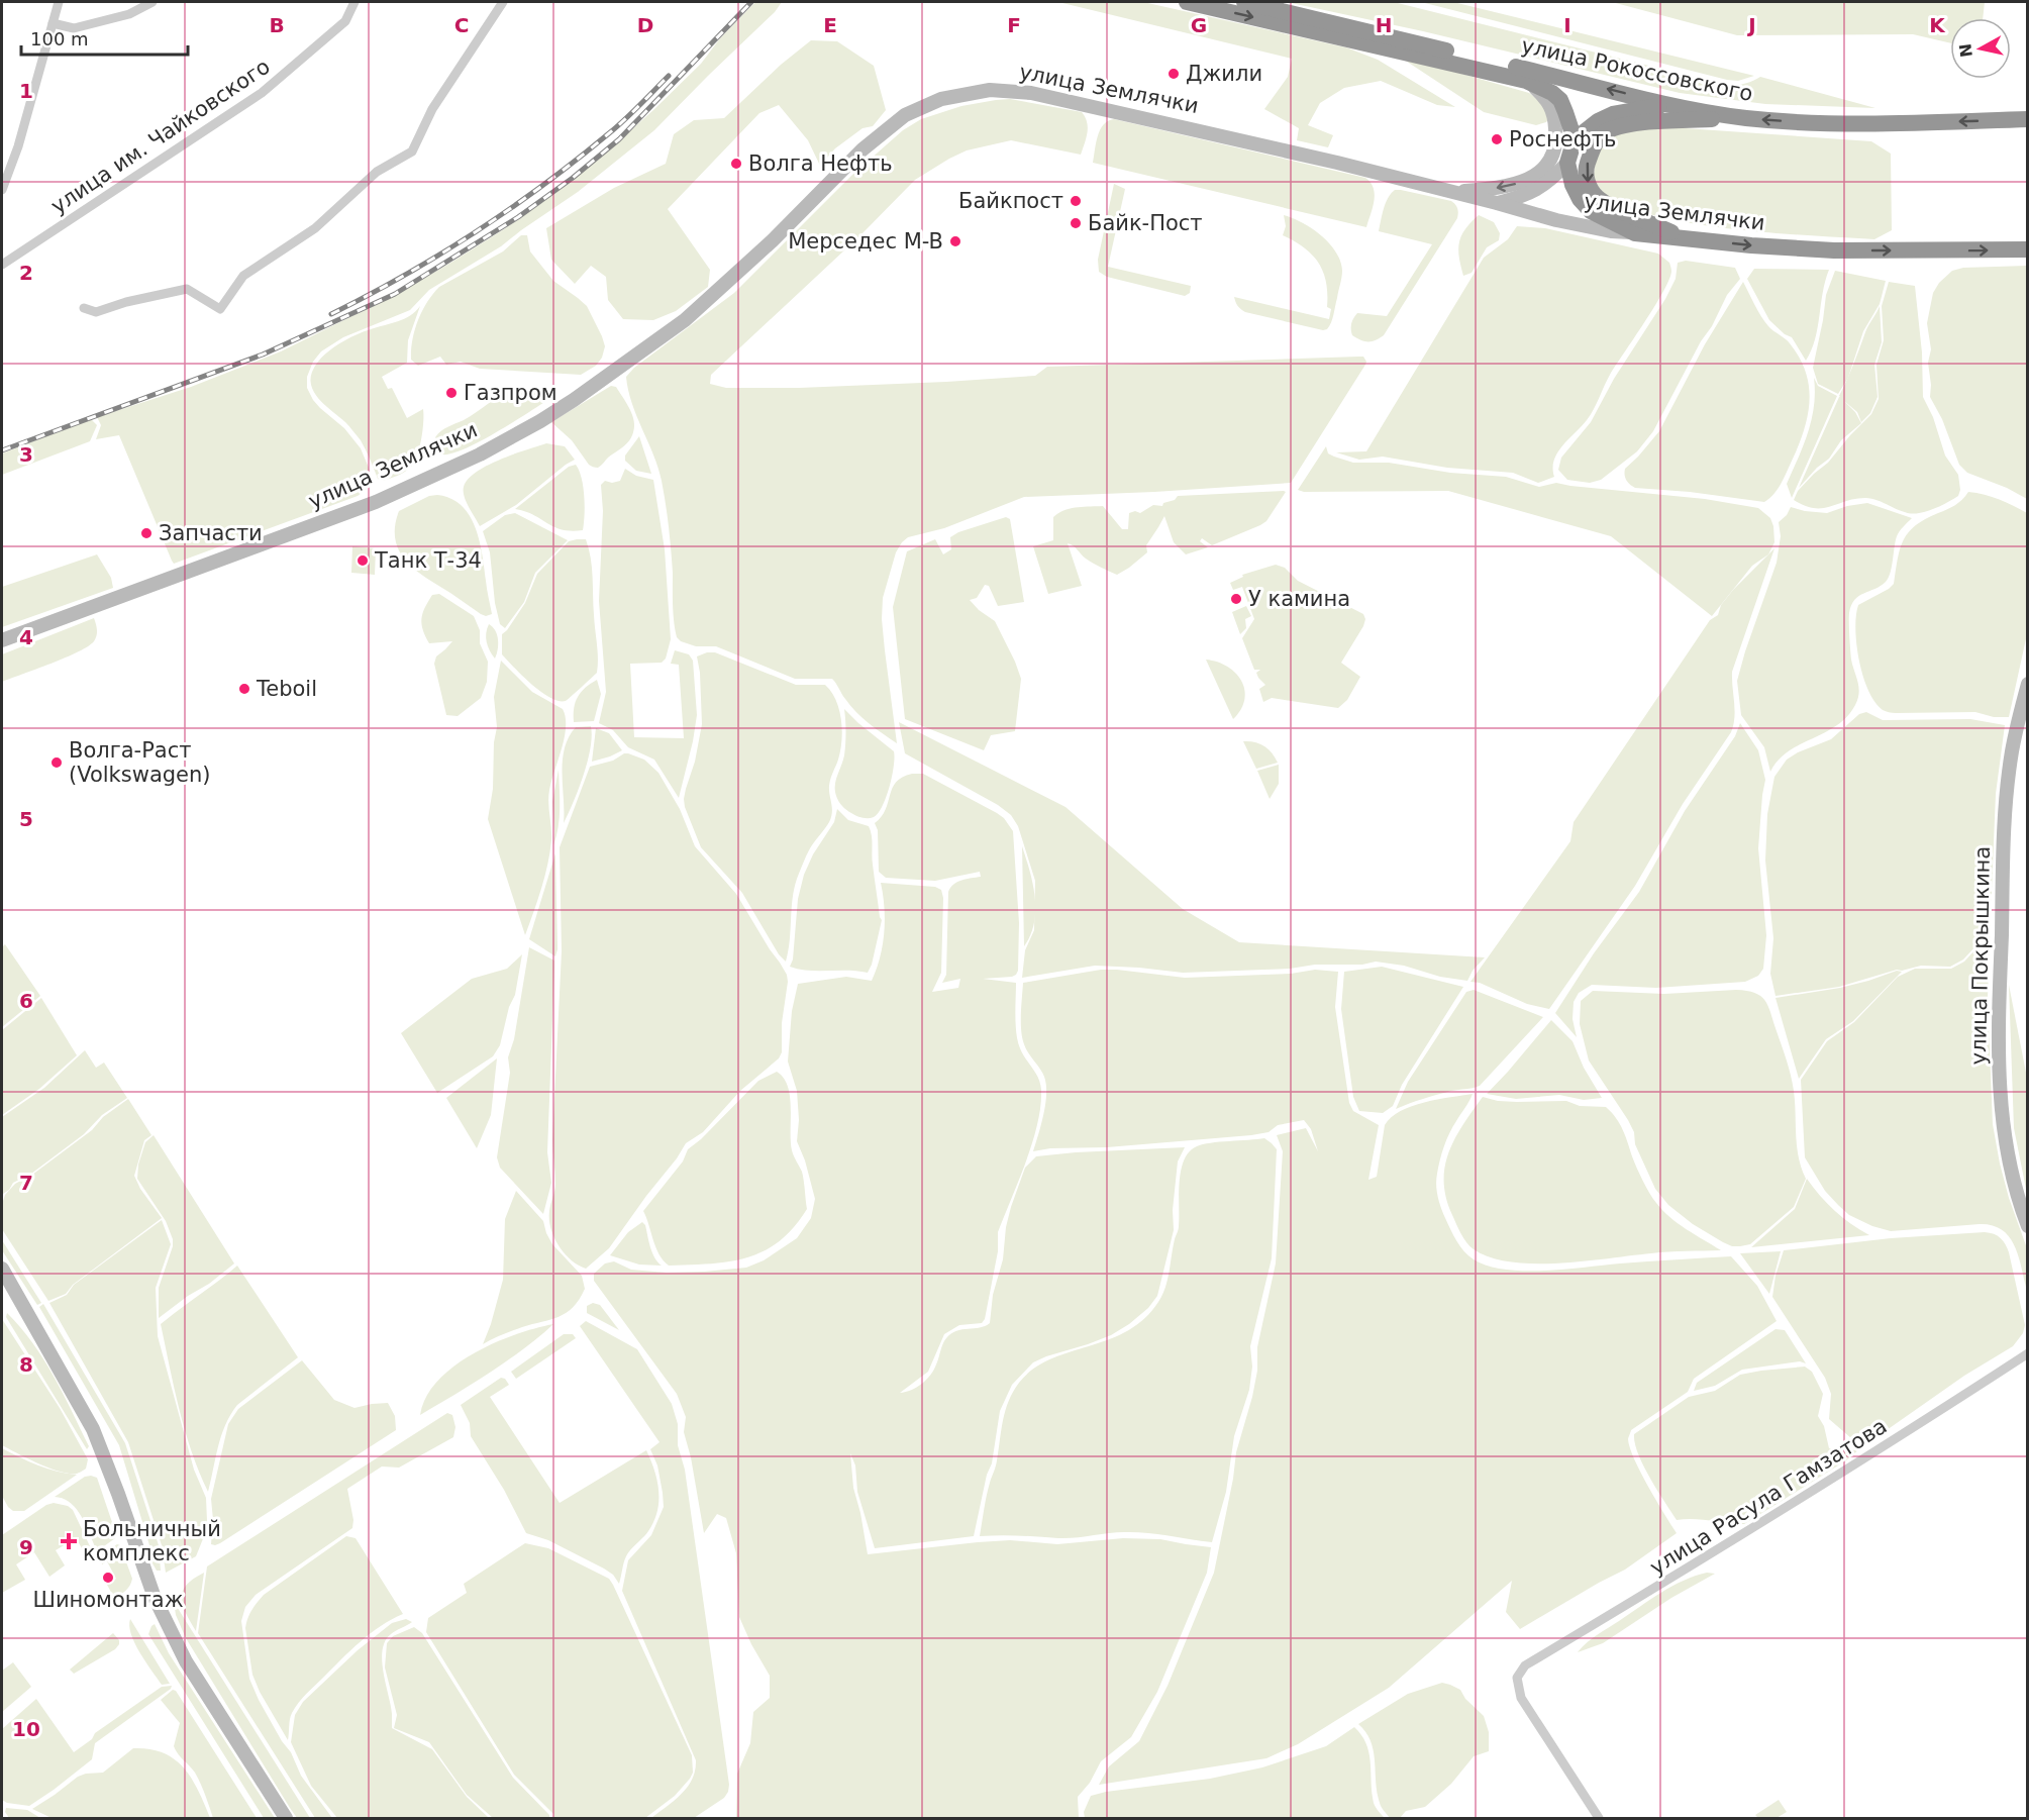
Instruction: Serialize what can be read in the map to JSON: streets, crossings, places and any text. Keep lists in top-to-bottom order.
{
  "streets": {
    "highway": ["улица Рокоссовского", "улица Землячки"],
    "main road": ["улица Покрышкина"],
    "street": ["улица им. Чайковского", "улица Расула Гамзатова"]
  },
  "places": {
    "other": [
      "Джили",
      "Роснефть",
      "Волга Нефть",
      "Байкпост",
      "Байк-Пост",
      "Мерседес M-B",
      "Газпром",
      "Запчасти",
      "Танк Т-34",
      "У камина",
      "Teboil",
      "Волга-Раст (Volkswagen)",
      "Шиномонтаж"
    ],
    "health": ["Больничный комплекс"]
  },
  "scale_bar": "100 m",
  "north": "left",
  "grid": {
    "columns": [
      "B",
      "C",
      "D",
      "E",
      "F",
      "G",
      "H",
      "I",
      "J",
      "K"
    ],
    "rows": [
      "1",
      "2",
      "3",
      "4",
      "5",
      "6",
      "7",
      "8",
      "9",
      "10"
    ]
  }
}
